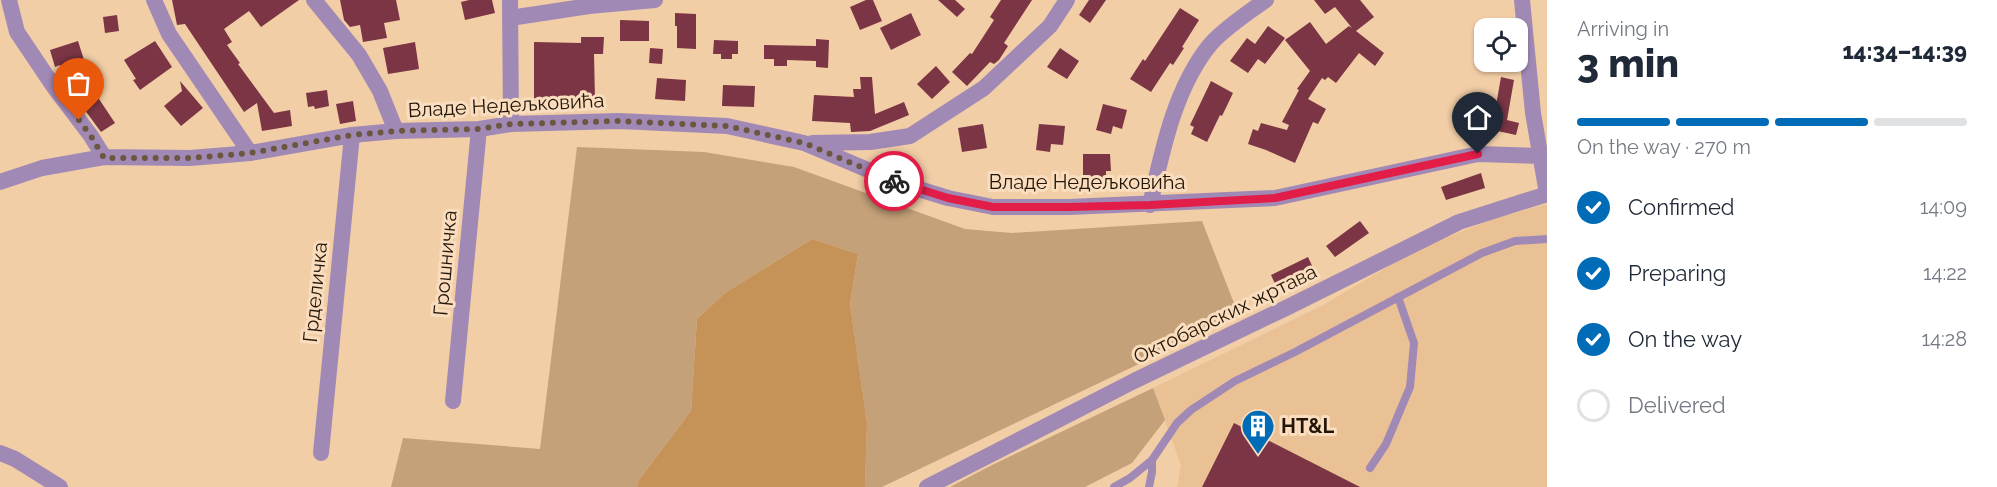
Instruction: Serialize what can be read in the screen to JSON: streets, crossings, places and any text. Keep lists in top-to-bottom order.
{
  "streets": {
    "street": [
      "Владе Недељковића",
      "Грошничка",
      "Грделичка",
      "Октобарских жртава"
    ]
  },
  "crossings": [
    ["Владе Недељковића", "Грошничка"],
    ["Владе Недељковића", "Грделичка"]
  ],
  "places": {
    "building": ["HT&L"]
  },
  "page": {
    "heading": ["3 min", "Arriving in", "14:34–14:39"],
    "bar": "On the way · 270 m",
    "list": [
      ["Confirmed", "14:09"],
      ["Preparing", "14:22"],
      ["On the way", "14:28"],
      "Delivered"
    ]
  }
}
